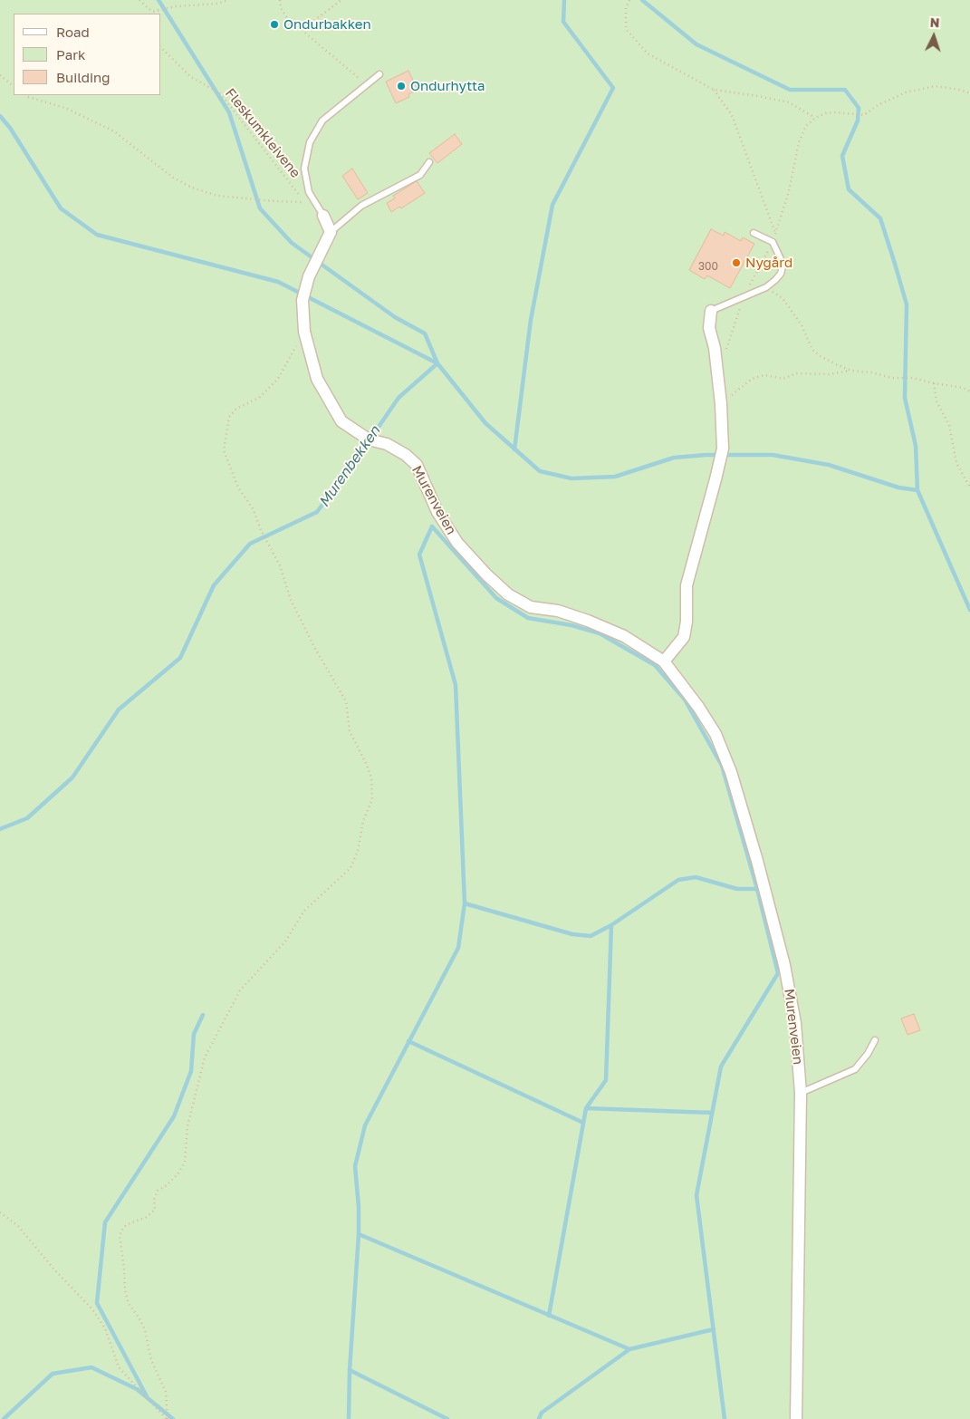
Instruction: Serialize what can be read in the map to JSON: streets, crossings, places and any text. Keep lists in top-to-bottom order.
{
  "streets": {
    "street": ["Murenveien"],
    "path": ["Fleskumkleivene"]
  },
  "water": ["Murenbekken"],
  "places": ["Ondurbakken", "Ondurhytta", "Nygård"],
  "house_numbers": ["300"],
  "legend": ["Road", "Park", "Building"],
  "north": "top"
}
